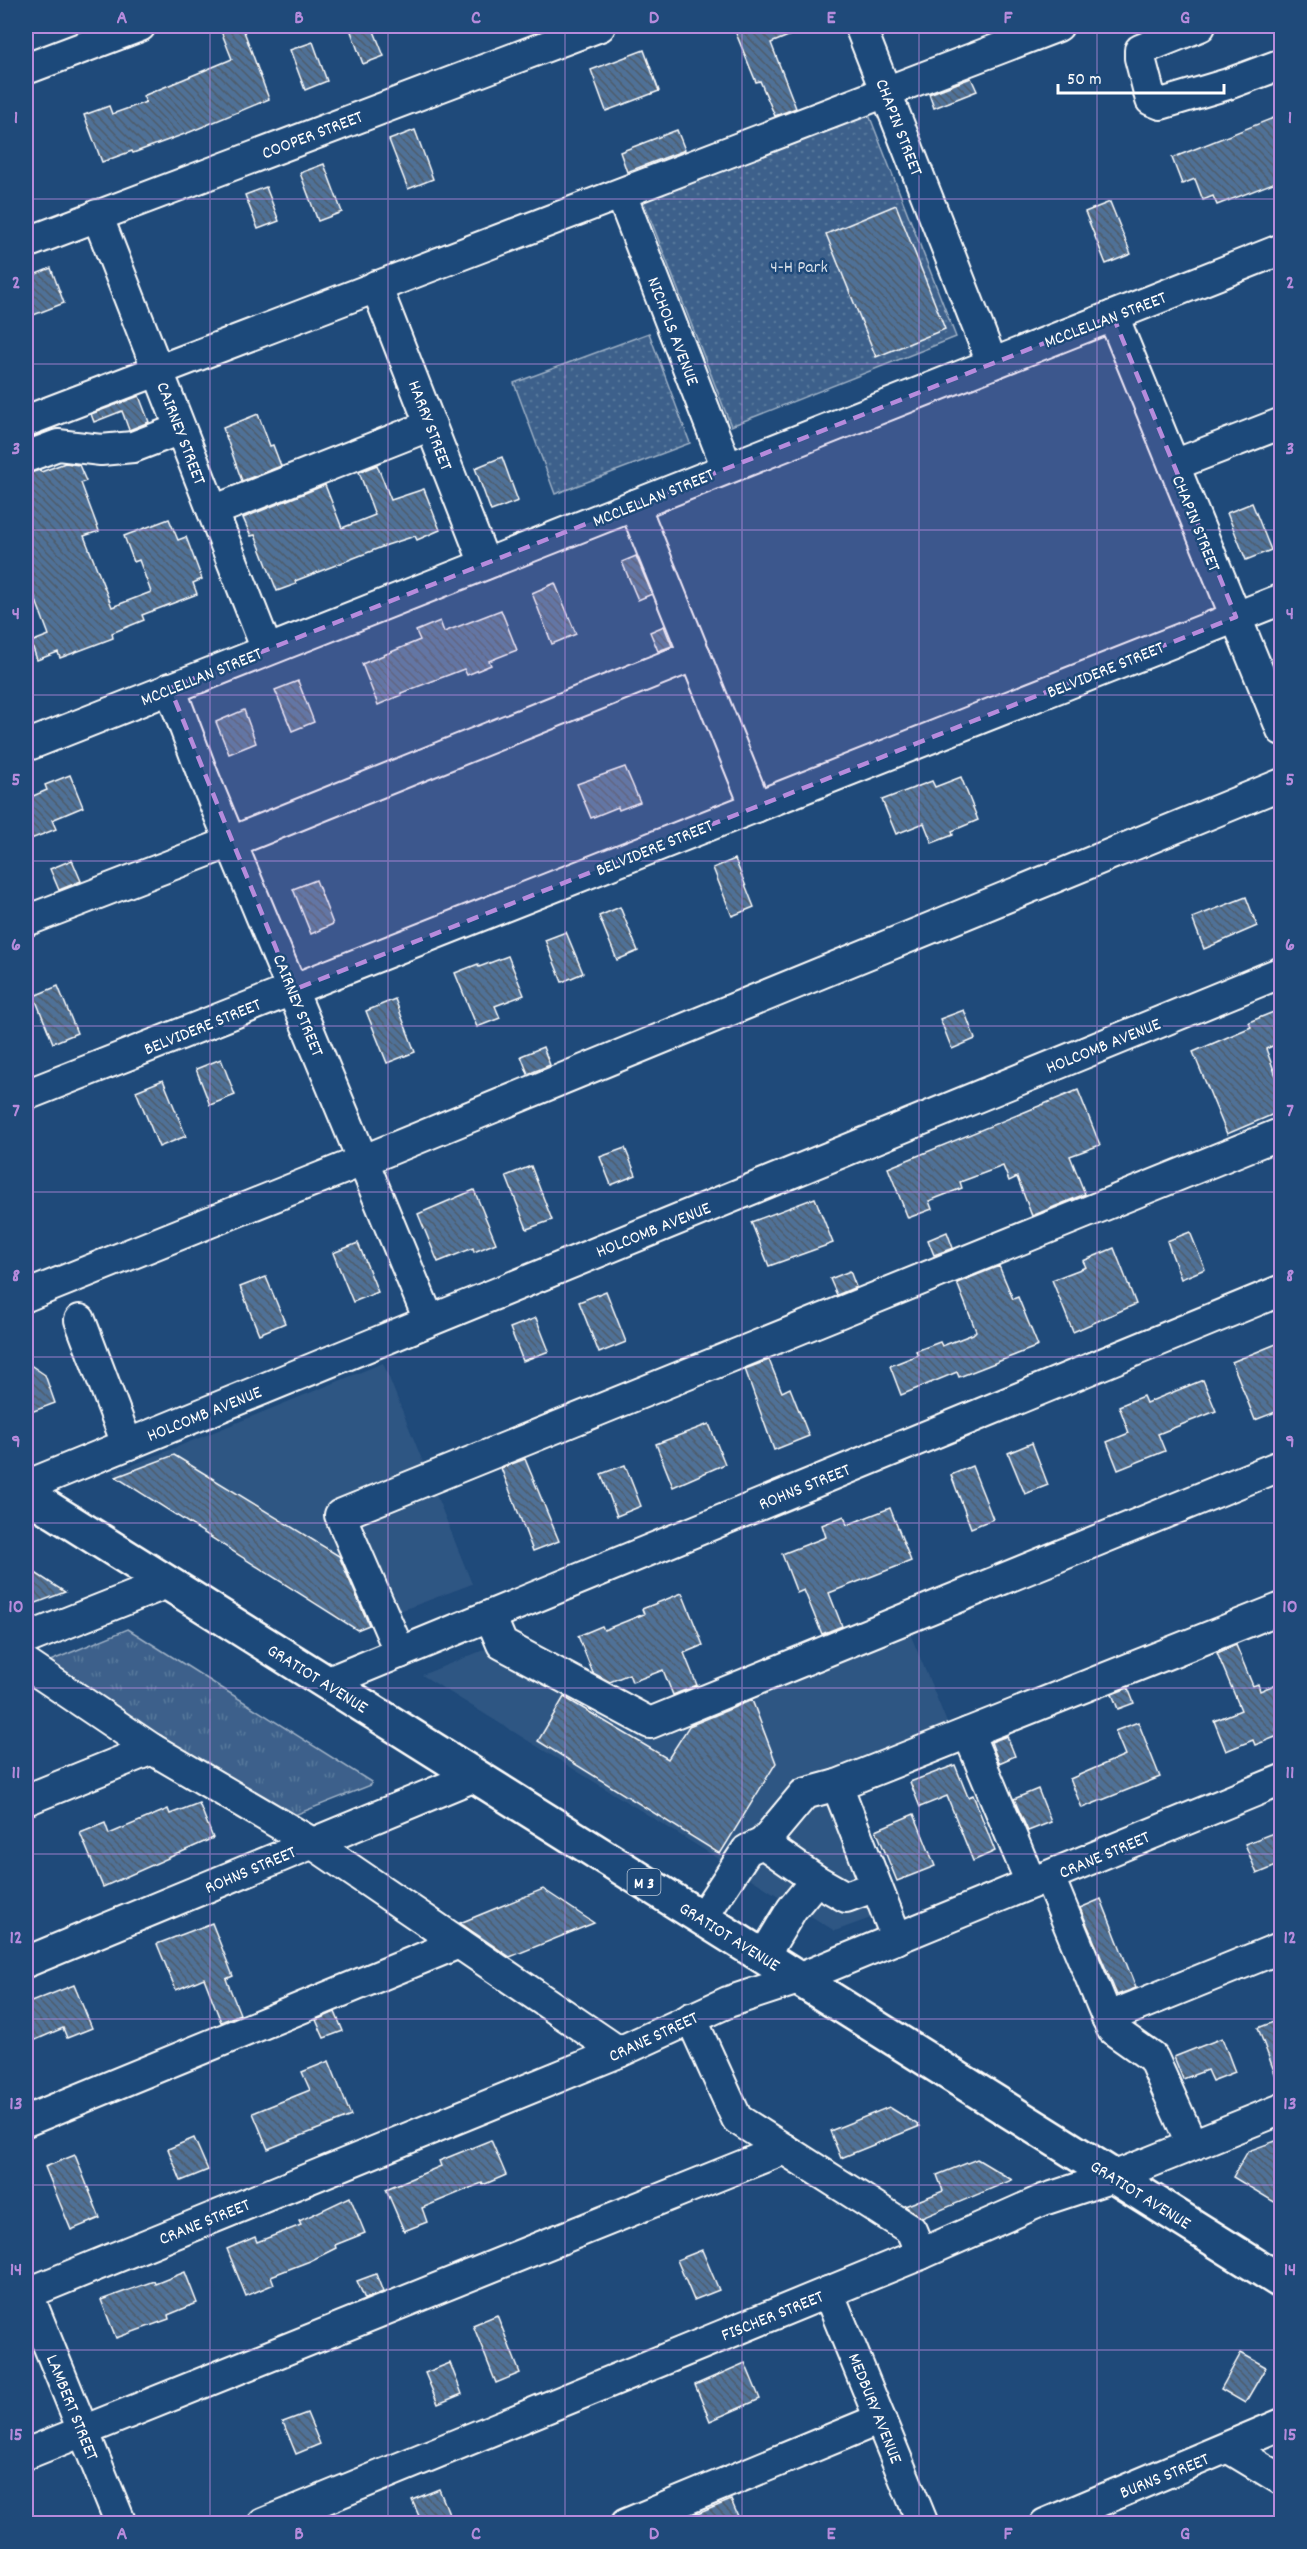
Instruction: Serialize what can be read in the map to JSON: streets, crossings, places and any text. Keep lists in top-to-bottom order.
{
  "streets": {
    "main road": ["GRATIOT AVENUE", "M 3"],
    "street": [
      "CHAPIN STREET",
      "COOPER STREET",
      "MCCLELLAN STREET",
      "NICHOLS AVENUE",
      "HARRY STREET",
      "CAIRNEY STREET",
      "BELVIDERE STREET",
      "HOLCOMB AVENUE",
      "ROHNS STREET",
      "CRANE STREET",
      "FISCHER STREET",
      "LAMBERT STREET",
      "MEDBURY AVENUE",
      "BURNS STREET"
    ]
  },
  "crossings": [
    ["CHAPIN STREET", "MCCLELLAN STREET"],
    ["CHAPIN STREET", "BELVIDERE STREET"],
    ["COOPER STREET", "CAIRNEY STREET"],
    ["MCCLELLAN STREET", "NICHOLS AVENUE"],
    ["MCCLELLAN STREET", "HARRY STREET"],
    ["MCCLELLAN STREET", "CAIRNEY STREET"],
    ["CAIRNEY STREET", "BELVIDERE STREET"],
    ["CAIRNEY STREET", "HOLCOMB AVENUE"],
    ["ROHNS STREET", "GRATIOT AVENUE"],
    ["GRATIOT AVENUE", "CRANE STREET"],
    ["GRATIOT AVENUE", "FISCHER STREET"],
    ["CRANE STREET", "LAMBERT STREET"],
    ["FISCHER STREET", "MEDBURY AVENUE"]
  ],
  "parks": ["4-H Park"],
  "scale_bar": "50 m",
  "grid": {
    "columns": [
      "A",
      "B",
      "C",
      "D",
      "E",
      "F",
      "G"
    ],
    "rows": [
      "1",
      "2",
      "3",
      "4",
      "5",
      "6",
      "7",
      "8",
      "9",
      "10",
      "11",
      "12",
      "13",
      "14",
      "15"
    ]
  }
}
